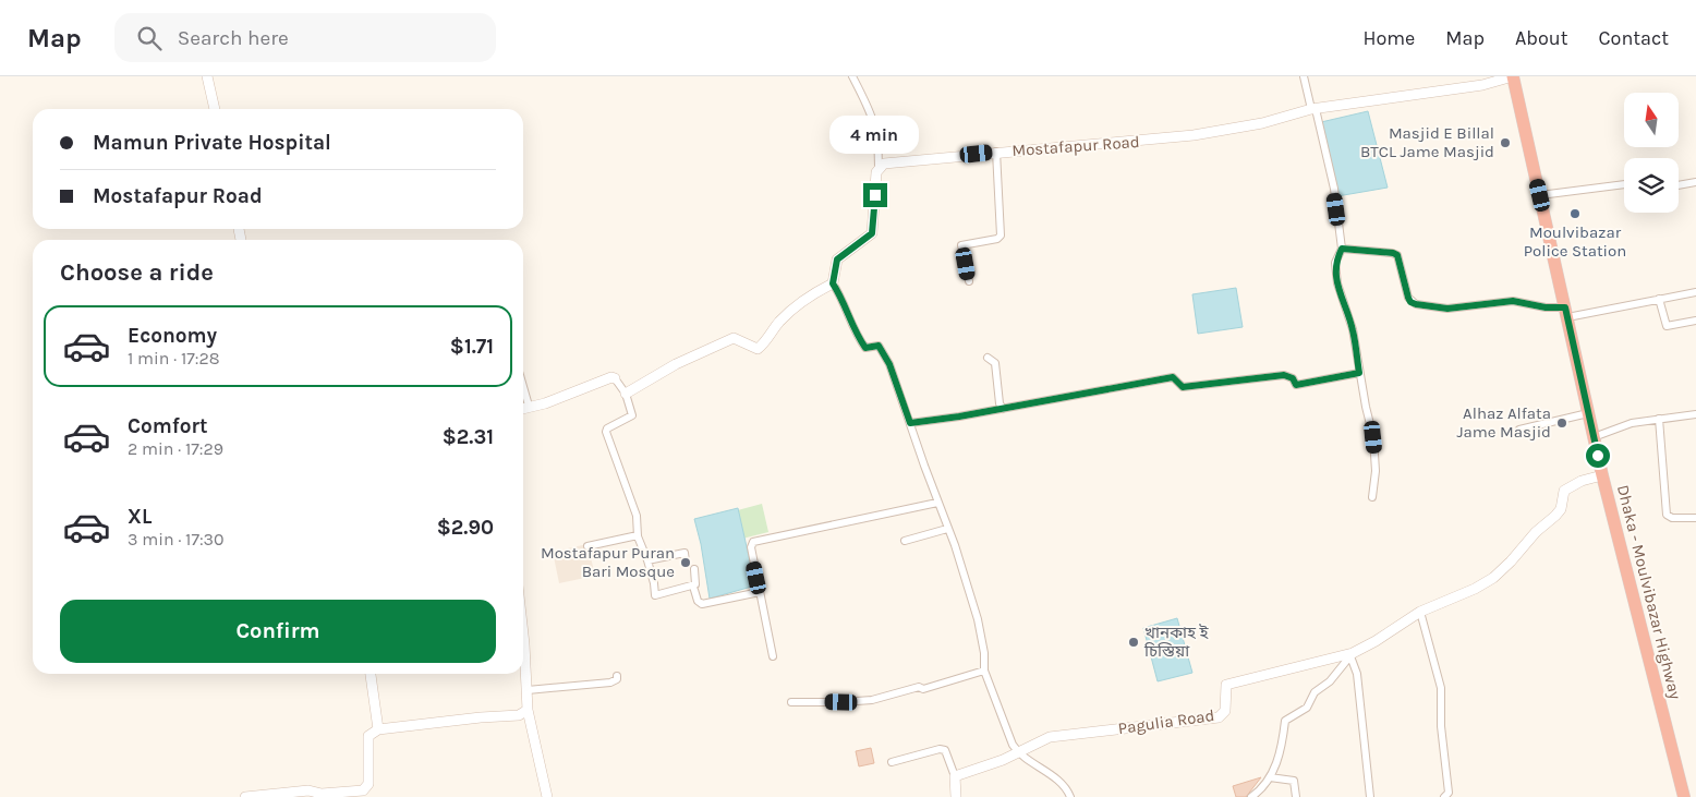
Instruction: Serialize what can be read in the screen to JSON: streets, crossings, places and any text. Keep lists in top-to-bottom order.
{
  "streets": {
    "highway": ["Dhaka - Moulvibazar Highway"],
    "street": ["Mostafapur Road", "Pagulia Road"]
  },
  "crossings": [
    ["Mostafapur Road", "Dhaka - Moulvibazar Highway"],
    ["Dhaka - Moulvibazar Highway", "Pagulia Road"]
  ],
  "places": [
    "Masjid E Billal BTCL Jame Masjid",
    "Moulvibazar Police Station",
    "Alhaz Alfata Jame Masjid",
    "Mostafapur Puran Bari Mosque",
    "খানকাহ ই চিস্তিয়া"
  ],
  "north": "top",
  "page": {
    "header": "Map",
    "search": "Search here",
    "nav": [
      "Home",
      "Map",
      "About",
      "Contact"
    ],
    "banner": ["Mamun Private Hospital", "Mostafapur Road"],
    "bubble": "4 min",
    "heading": "Choose a ride",
    "list": [
      {
        "name": "Economy",
        "note": "1 min · 17:28",
        "value": "$1.71"
      },
      {
        "name": "Comfort",
        "note": "2 min · 17:29",
        "value": "$2.31"
      },
      {
        "name": "XL",
        "note": "3 min · 17:30",
        "value": "$2.90"
      }
    ],
    "buttons": "Confirm"
  }
}
